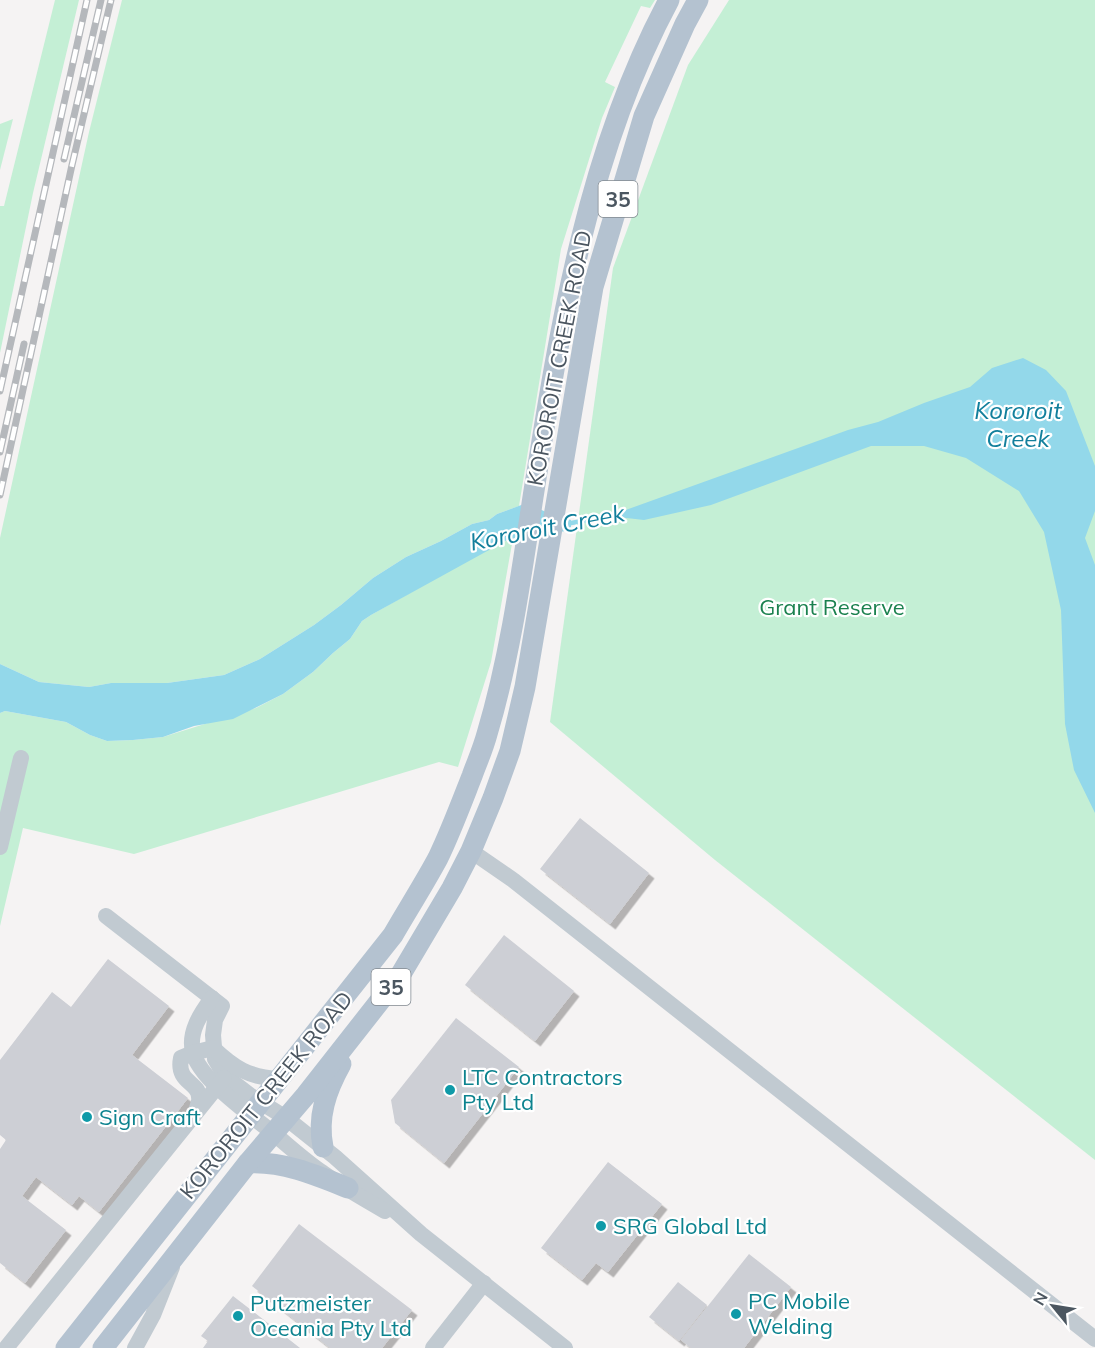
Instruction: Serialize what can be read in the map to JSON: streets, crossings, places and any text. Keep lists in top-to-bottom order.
{
  "streets": {
    "main road": ["35", "KOROROIT CREEK ROAD"]
  },
  "water": ["Kororoit Creek"],
  "parks": ["Grant Reserve"],
  "places": [
    "LTC Contractors Pty Ltd",
    "Sign Craft",
    "SRG Global Ltd",
    "PC Mobile Welding",
    "Putzmeister Oceania Pty Ltd"
  ],
  "north": "top left"
}
